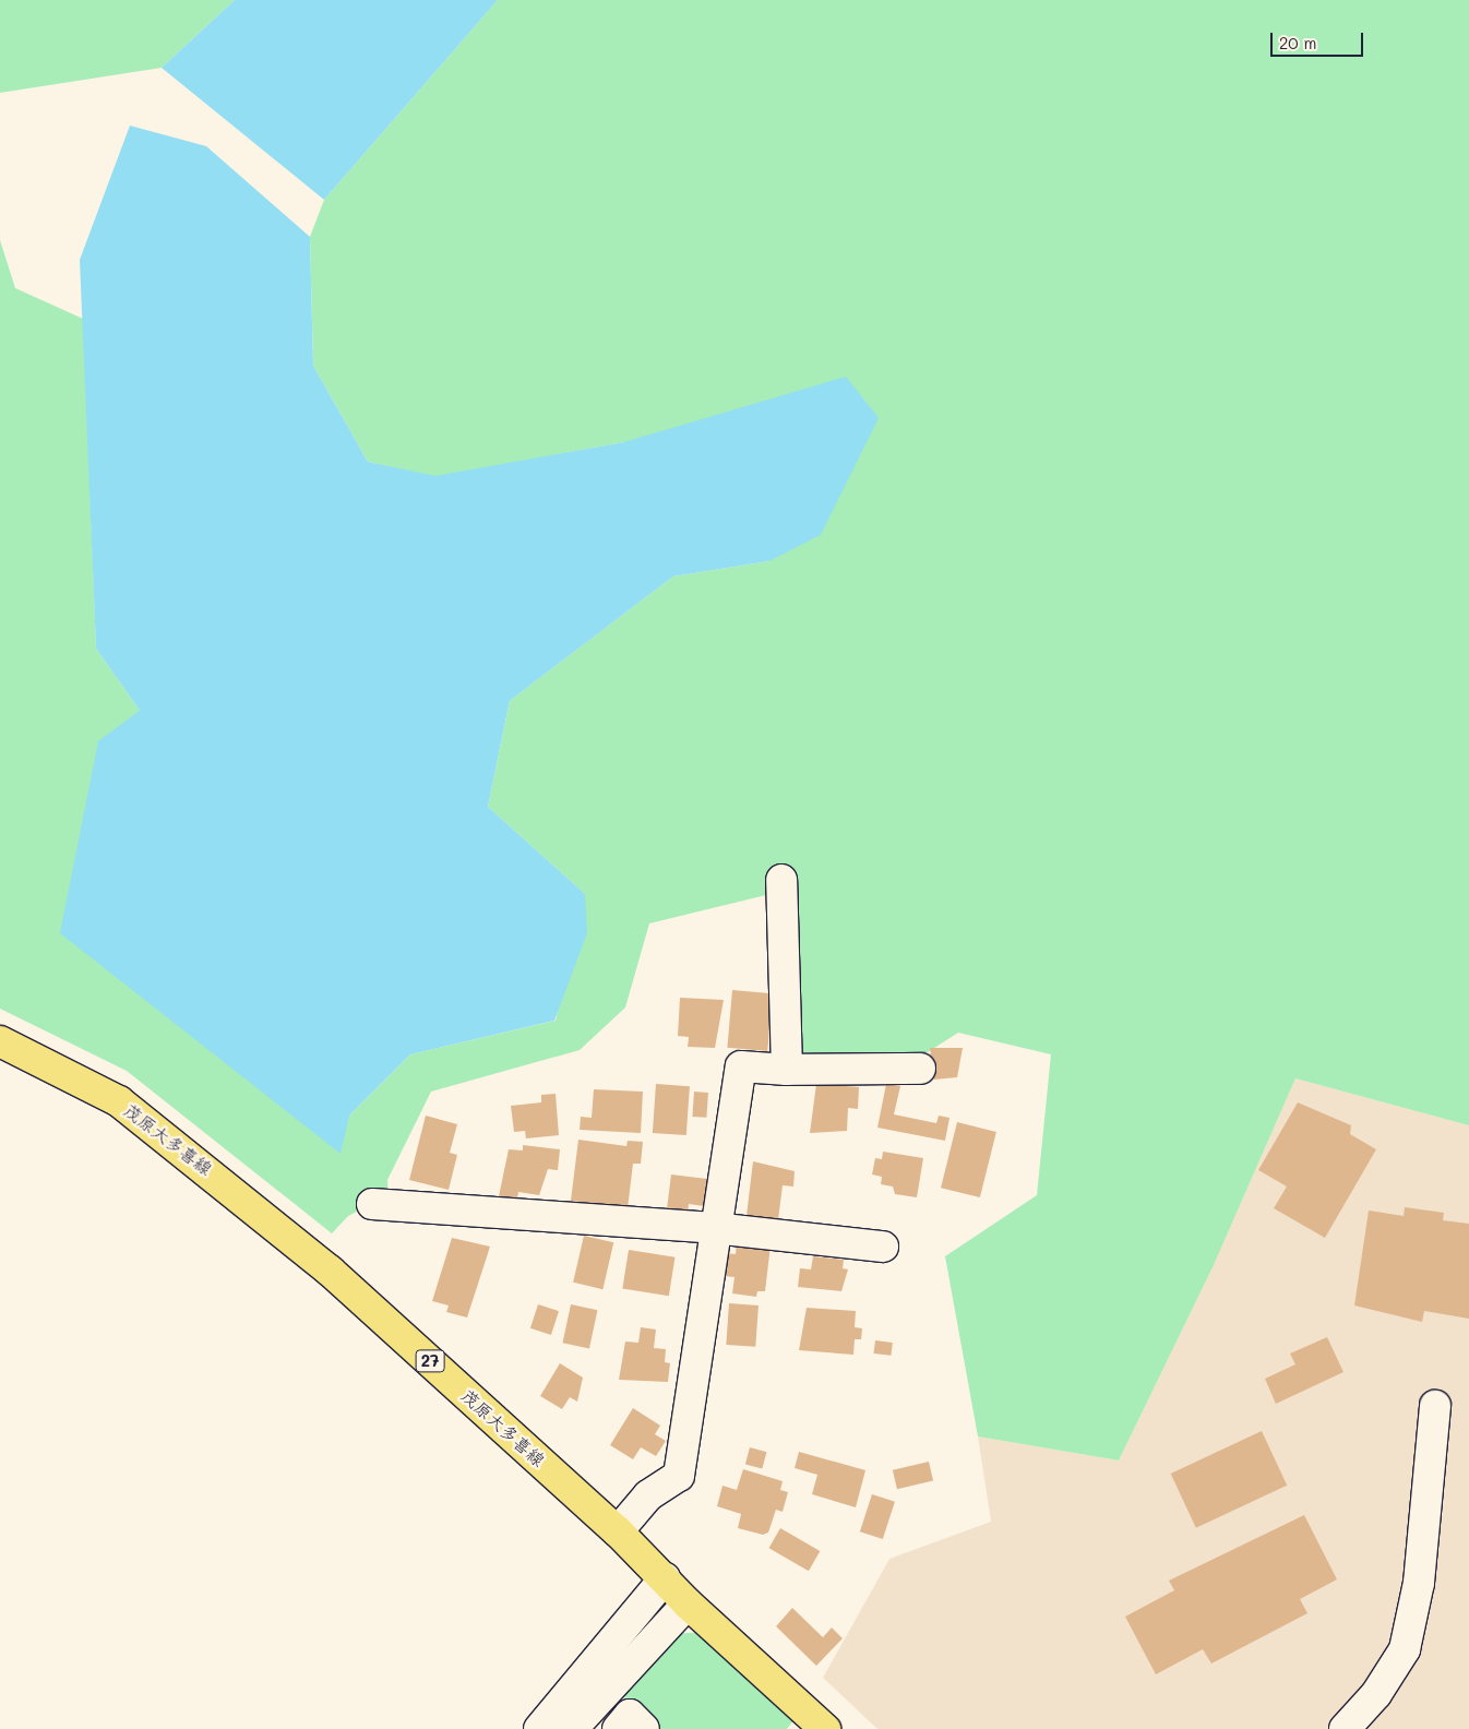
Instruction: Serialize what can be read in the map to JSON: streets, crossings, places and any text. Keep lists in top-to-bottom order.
{
  "streets": {
    "main road": ["茂原大多喜線", "27"]
  },
  "scale_bar": "20 m"
}
